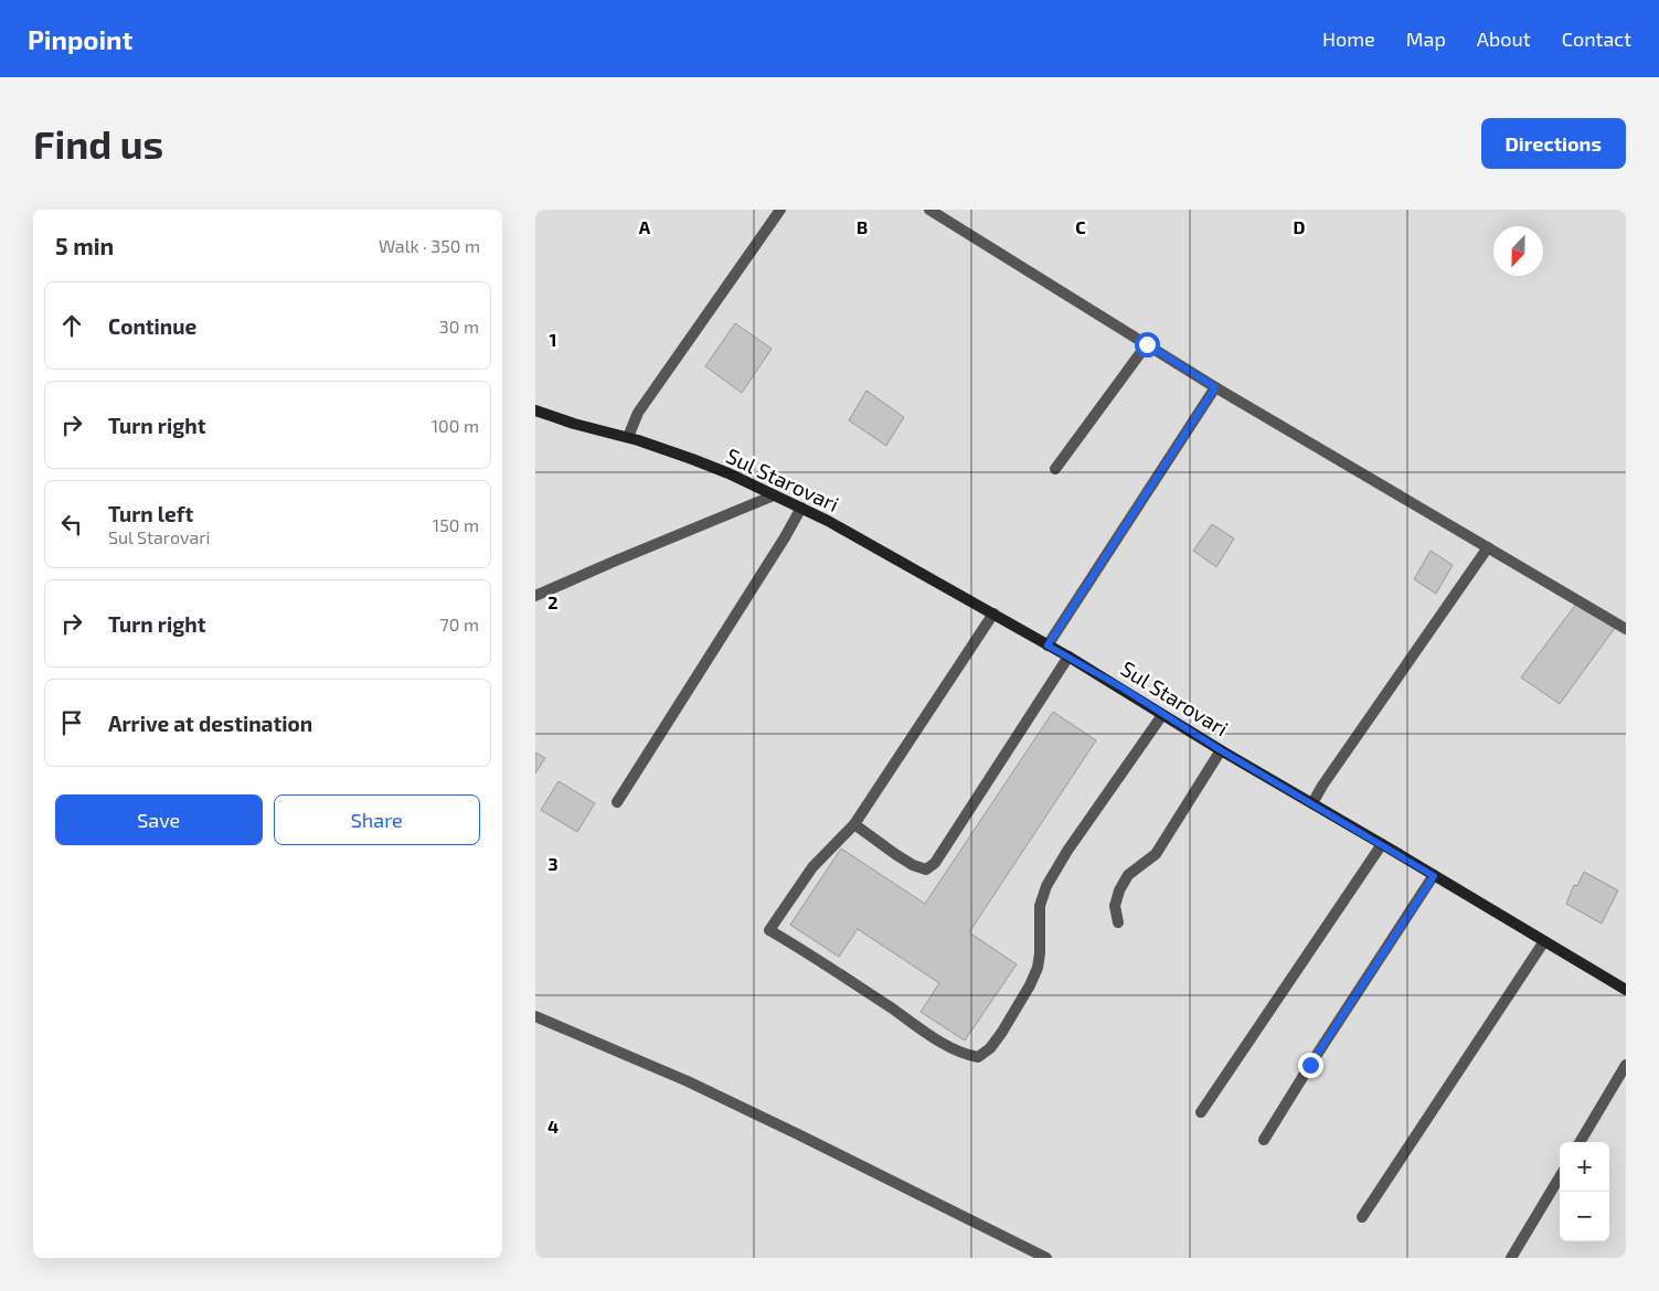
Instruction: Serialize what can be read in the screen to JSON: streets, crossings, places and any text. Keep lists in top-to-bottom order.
{
  "streets": {
    "main road": ["Sul Starovari"]
  },
  "north": "bottom",
  "page": {
    "header": "Pinpoint",
    "nav": [
      "Home",
      "Map",
      "About",
      "Contact"
    ],
    "buttons": [
      "Directions",
      ["Save", "Share"]
    ],
    "title": "Find us",
    "heading": ["5 min", "Walk · 350 m"],
    "list": [
      ["Continue", "30 m"],
      ["Turn right", "100 m"],
      ["Turn left", "Sul Starovari", "150 m"],
      ["Turn right", "70 m"],
      "Arrive at destination"
    ],
    "map_buttons": ["+", "−"]
  },
  "grid": {
    "columns": [
      "A",
      "B",
      "C",
      "D"
    ],
    "rows": [
      "1",
      "2",
      "3",
      "4"
    ]
  }
}
